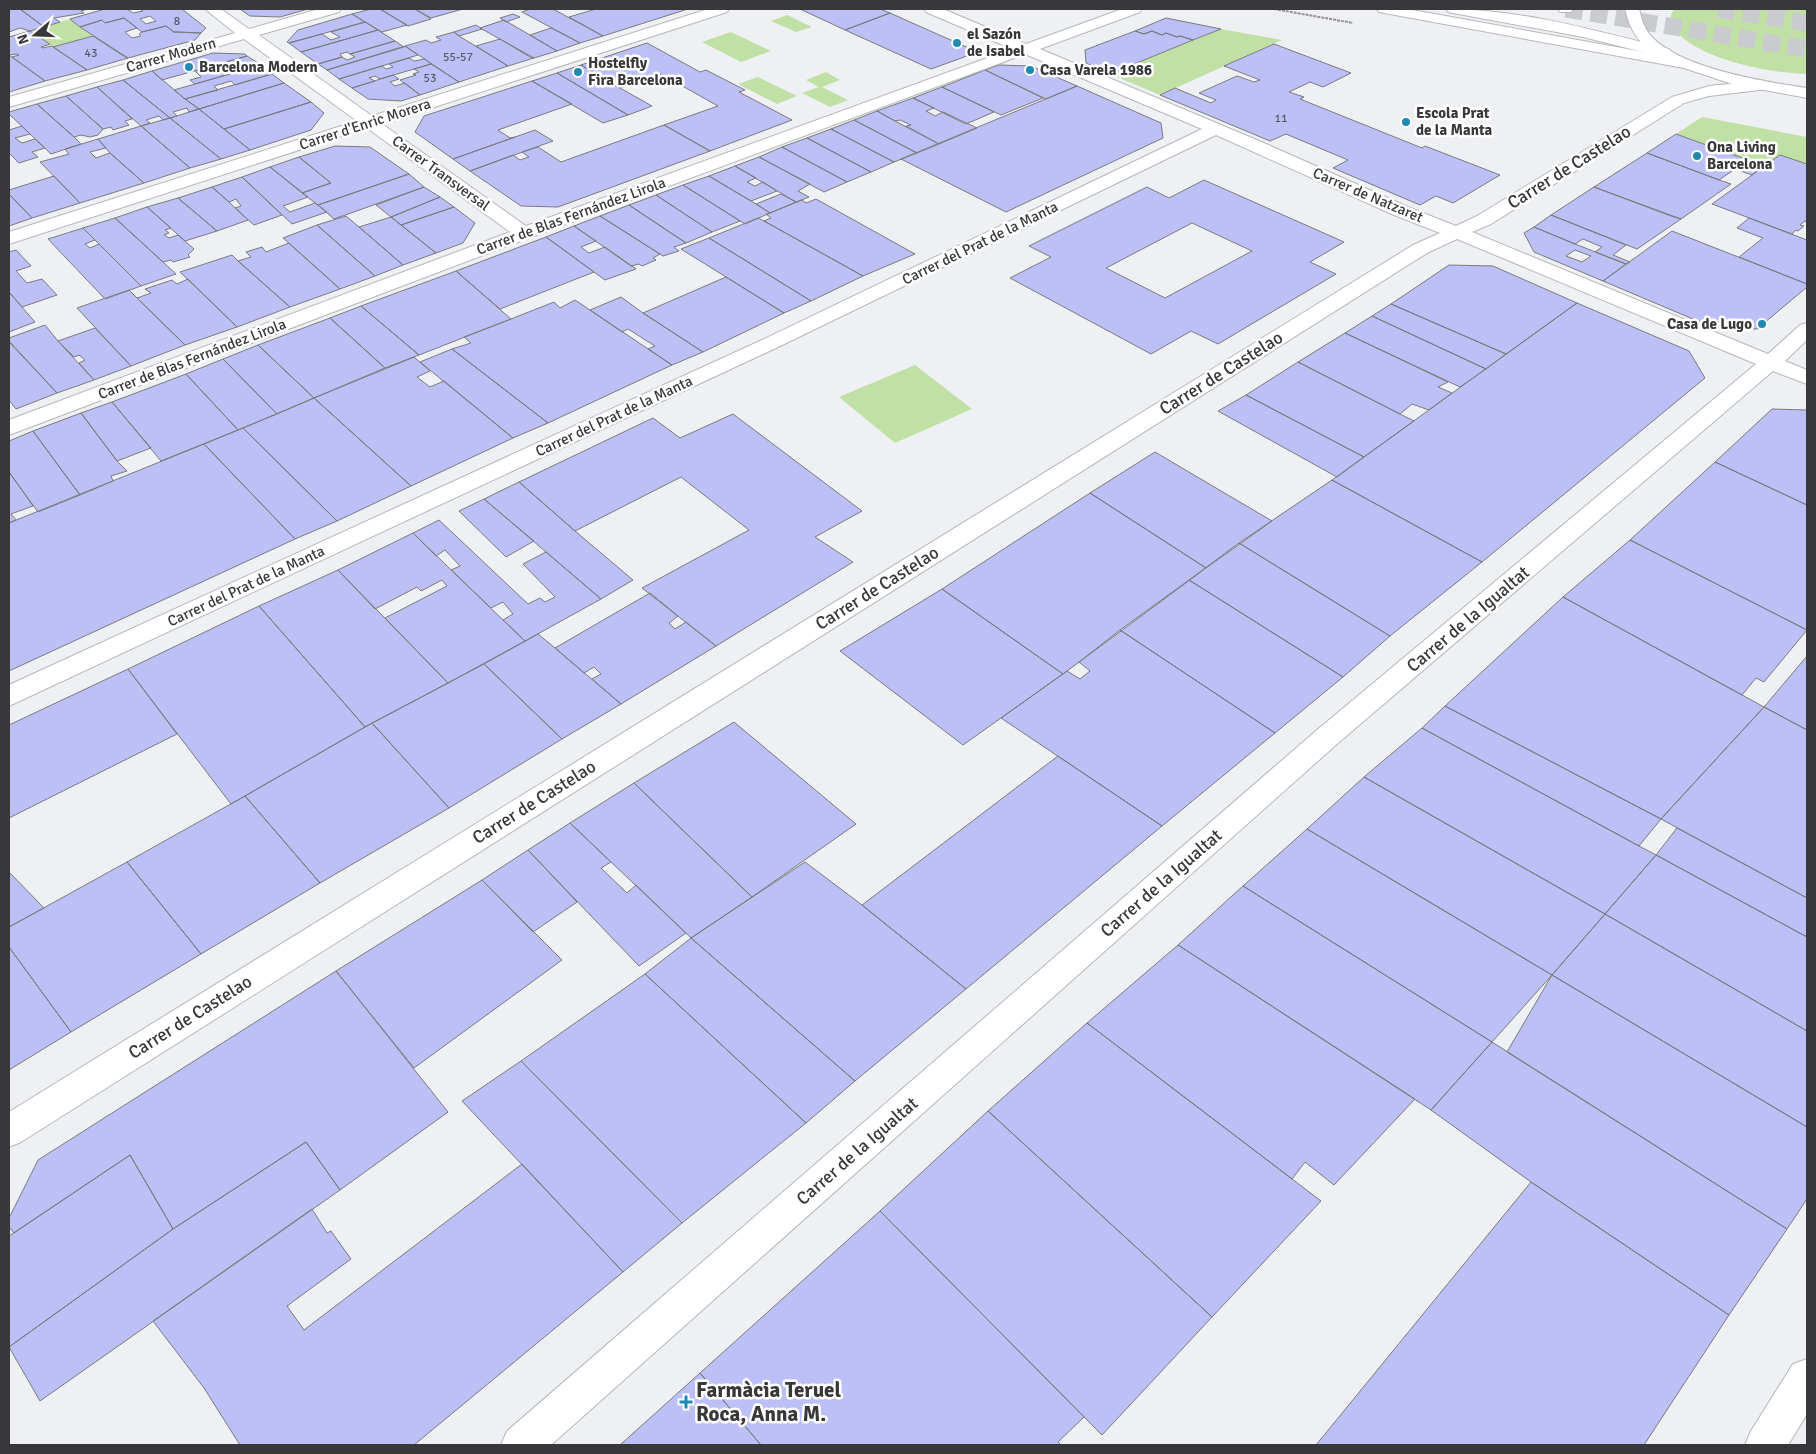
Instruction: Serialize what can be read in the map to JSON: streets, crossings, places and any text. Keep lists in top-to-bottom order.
{
  "streets": {
    "main road": [
      "Carrer Modern",
      "Carrer d'Enric Morera",
      "Carrer de Castelao",
      "Carrer Transversal",
      "Carrer de Natzaret",
      "Carrer de Blas Fernández Lirola",
      "Carrer del Prat de la Manta",
      "Carrer de la Igualtat"
    ]
  },
  "crossings": [
    ["Carrer Modern", "Carrer Transversal"],
    ["Carrer d'Enric Morera", "Carrer Transversal"],
    ["Carrer de Castelao", "Carrer de Natzaret"],
    ["Carrer Transversal", "Carrer de Blas Fernández Lirola"],
    ["Carrer de Natzaret", "Carrer de Blas Fernández Lirola"],
    ["Carrer de Natzaret", "Carrer del Prat de la Manta"],
    ["Carrer de Natzaret", "Carrer de la Igualtat"]
  ],
  "places": {
    "other": [
      "el Sazón de Isabel",
      "Barcelona Modern",
      "Casa Varela 1986",
      "Hostelfly Fira Barcelona",
      "Escola Prat de la Manta",
      "Ona Living Barcelona",
      "Casa de Lugo"
    ],
    "health": ["Farmàcia Teruel Roca, Anna M."]
  },
  "house_numbers": [
    "8",
    "43",
    "55-57",
    "53",
    "11"
  ],
  "north": "left"
}
